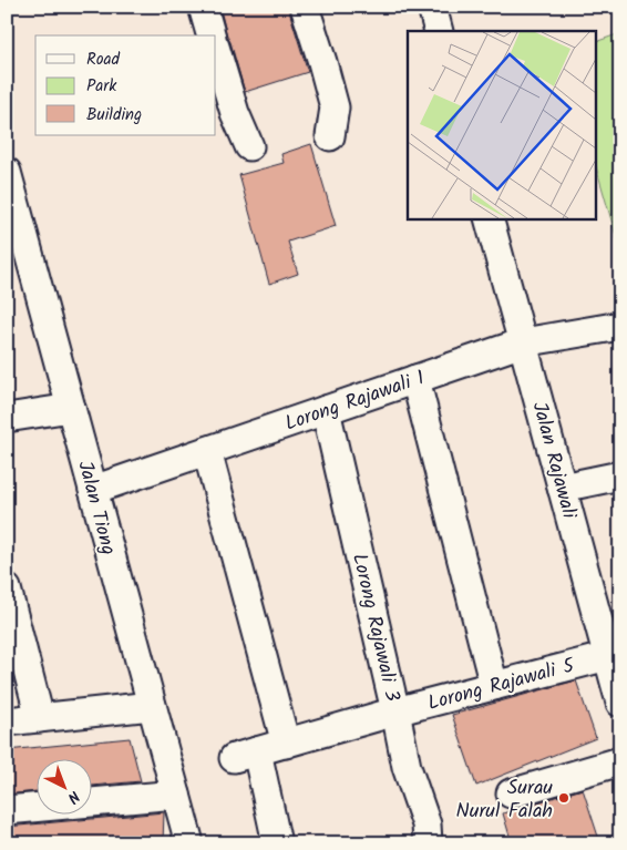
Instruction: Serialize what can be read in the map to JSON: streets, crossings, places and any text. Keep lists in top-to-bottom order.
{
  "streets": {
    "street": [
      "Lorong Rajawali 1",
      "Jalan Rajawali",
      "Jalan Tiong",
      "Lorong Rajawali 3",
      "Lorong Rajawali 5"
    ]
  },
  "crossings": [
    ["Lorong Rajawali 1", "Jalan Rajawali"],
    ["Lorong Rajawali 1", "Jalan Tiong"],
    ["Lorong Rajawali 1", "Lorong Rajawali 3"],
    ["Jalan Rajawali", "Lorong Rajawali 5"],
    ["Lorong Rajawali 3", "Lorong Rajawali 5"]
  ],
  "places": ["Surau Nurul Falah"],
  "legend": ["Road", "Park", "Building"],
  "north": "bottom right"
}
